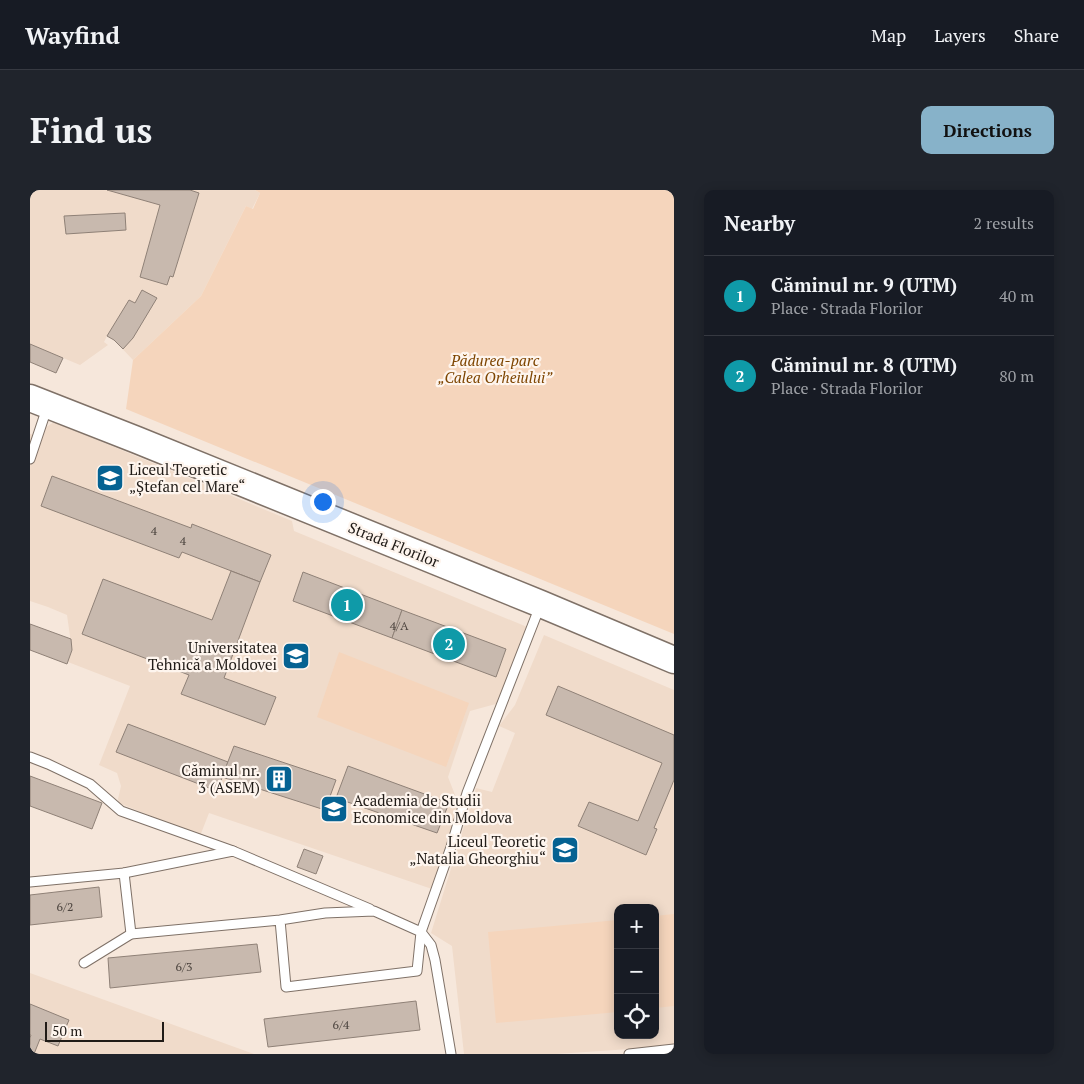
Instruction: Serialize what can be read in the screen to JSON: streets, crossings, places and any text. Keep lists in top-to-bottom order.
{
  "streets": {
    "main road": ["Strada Florilor"]
  },
  "parks": ["Pădurea-parc „Calea Orheiului”"],
  "places": {
    "school or university": [
      "Liceul Teoretic „Ștefan cel Mare“",
      "Universitatea Tehnică a Moldovei",
      "Academia de Studii Economice din Moldova",
      "Liceul Teoretic „Natalia Gheorghiu“"
    ],
    "building": ["Căminul nr. 3 (ASEM)"]
  },
  "house_numbers": [
    "4",
    "4",
    "4/A",
    "6/2",
    "6/3",
    "6/4"
  ],
  "scale_bar": "50 m",
  "page": {
    "header": "Wayfind",
    "nav": ["Map", "Layers", "Share"],
    "buttons": "Directions",
    "title": "Find us",
    "heading": ["Nearby", "2 results"],
    "list": [
      {
        "mark": "1",
        "name": "Căminul nr. 9 (UTM)",
        "note": "Place · Strada Florilor",
        "value": "40 m"
      },
      {
        "mark": "2",
        "name": "Căminul nr. 8 (UTM)",
        "note": "Place · Strada Florilor",
        "value": "80 m"
      }
    ],
    "pins": ["1", "2"],
    "map_buttons": ["+", "−"],
    "scale": "50 m"
  }
}
